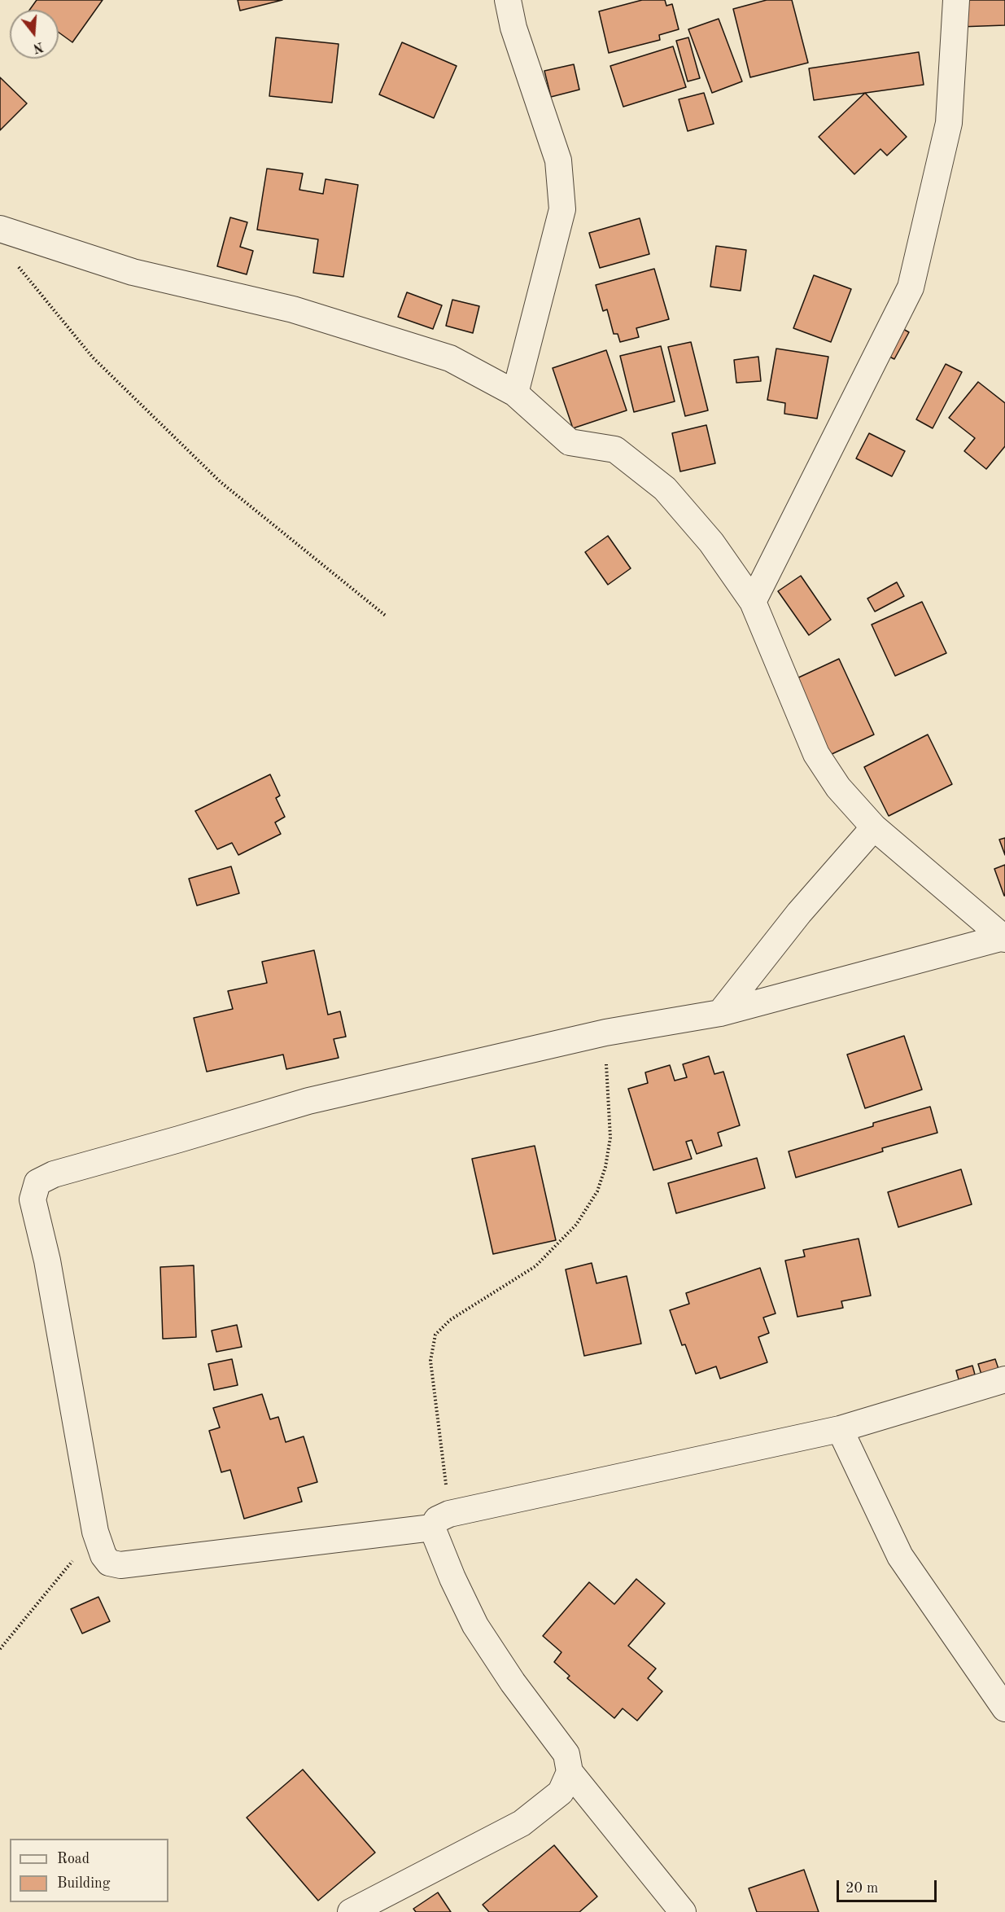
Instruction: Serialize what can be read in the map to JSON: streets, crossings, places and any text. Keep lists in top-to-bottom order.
{
  "legend": ["Road", "Building"],
  "scale_bar": "20 m",
  "north": "bottom"
}
